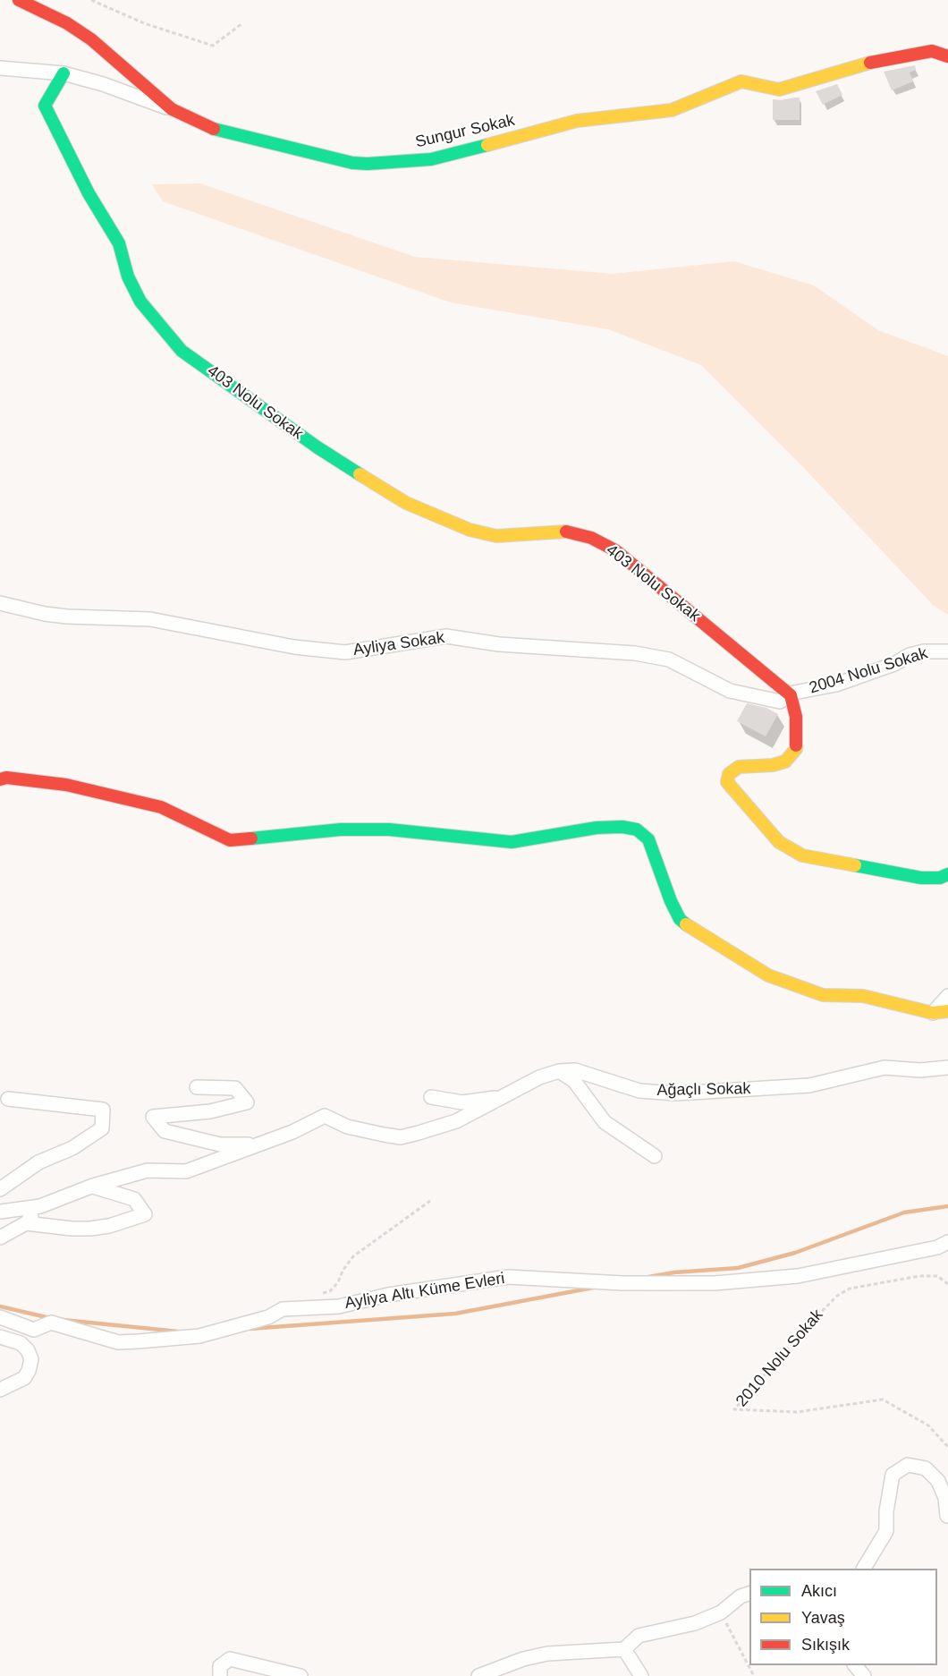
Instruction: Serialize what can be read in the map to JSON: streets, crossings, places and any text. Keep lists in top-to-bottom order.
{
  "streets": {
    "street": [
      "Sungur Sokak",
      "403 Nolu Sokak",
      "Ayliya Sokak",
      "2004 Nolu Sokak",
      "Ağaçlı Sokak",
      "Ayliya Altı Küme Evleri"
    ],
    "path": ["2010 Nolu Sokak"]
  },
  "crossings": [
    ["403 Nolu Sokak", "Ayliya Sokak"],
    ["403 Nolu Sokak", "2004 Nolu Sokak"],
    ["Ayliya Sokak", "2004 Nolu Sokak"]
  ],
  "legend": ["Akıcı", "Yavaş", "Sıkışık"]
}
